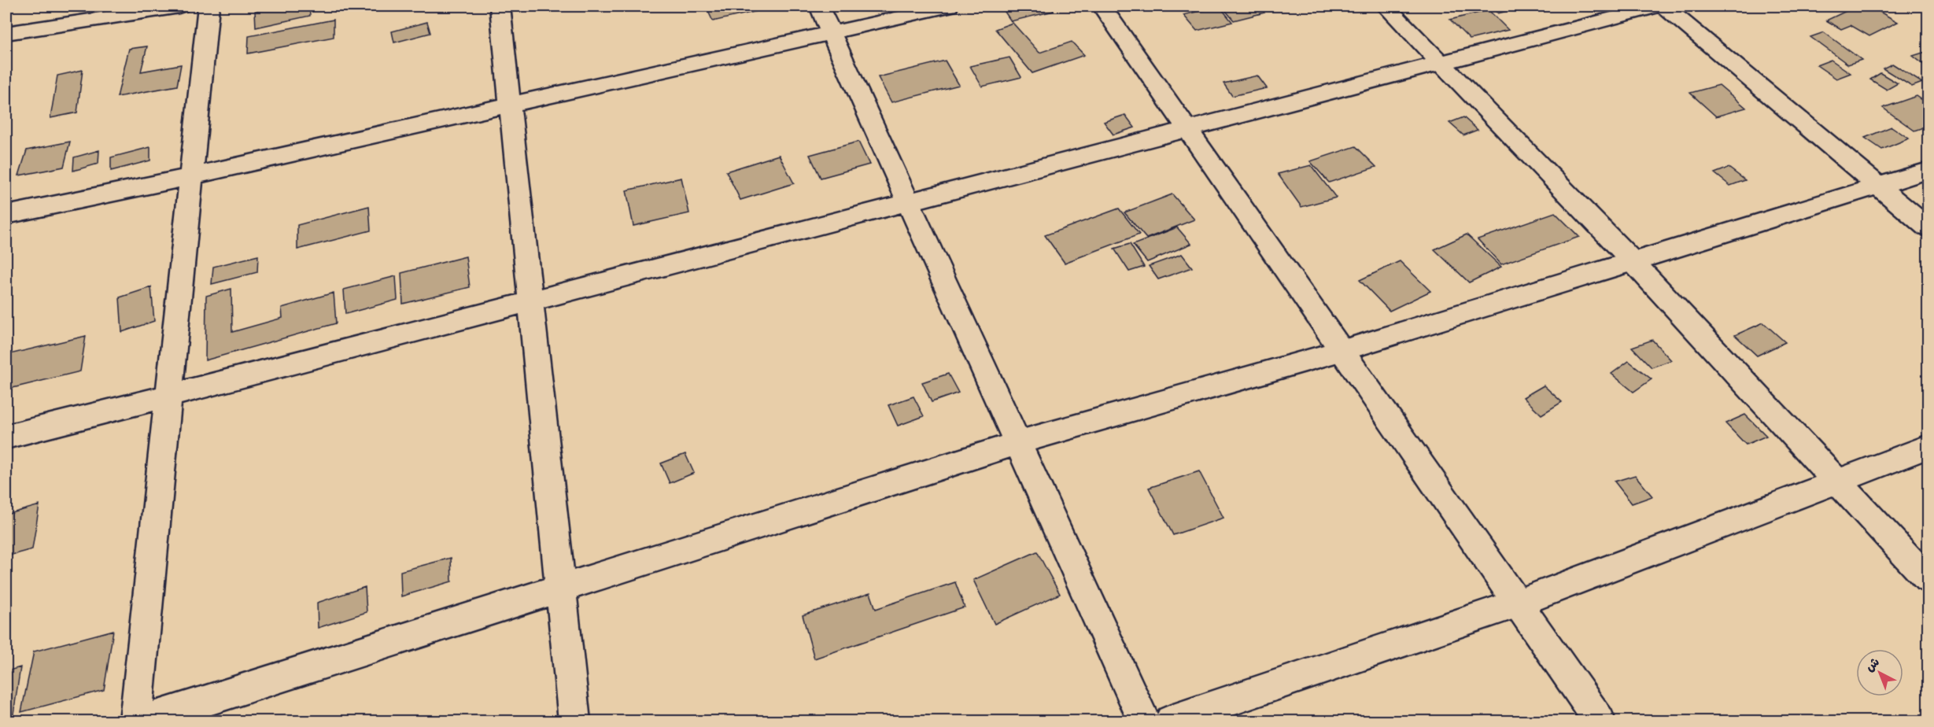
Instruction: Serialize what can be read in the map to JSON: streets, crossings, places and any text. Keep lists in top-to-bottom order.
{
  "north": "top left"
}
